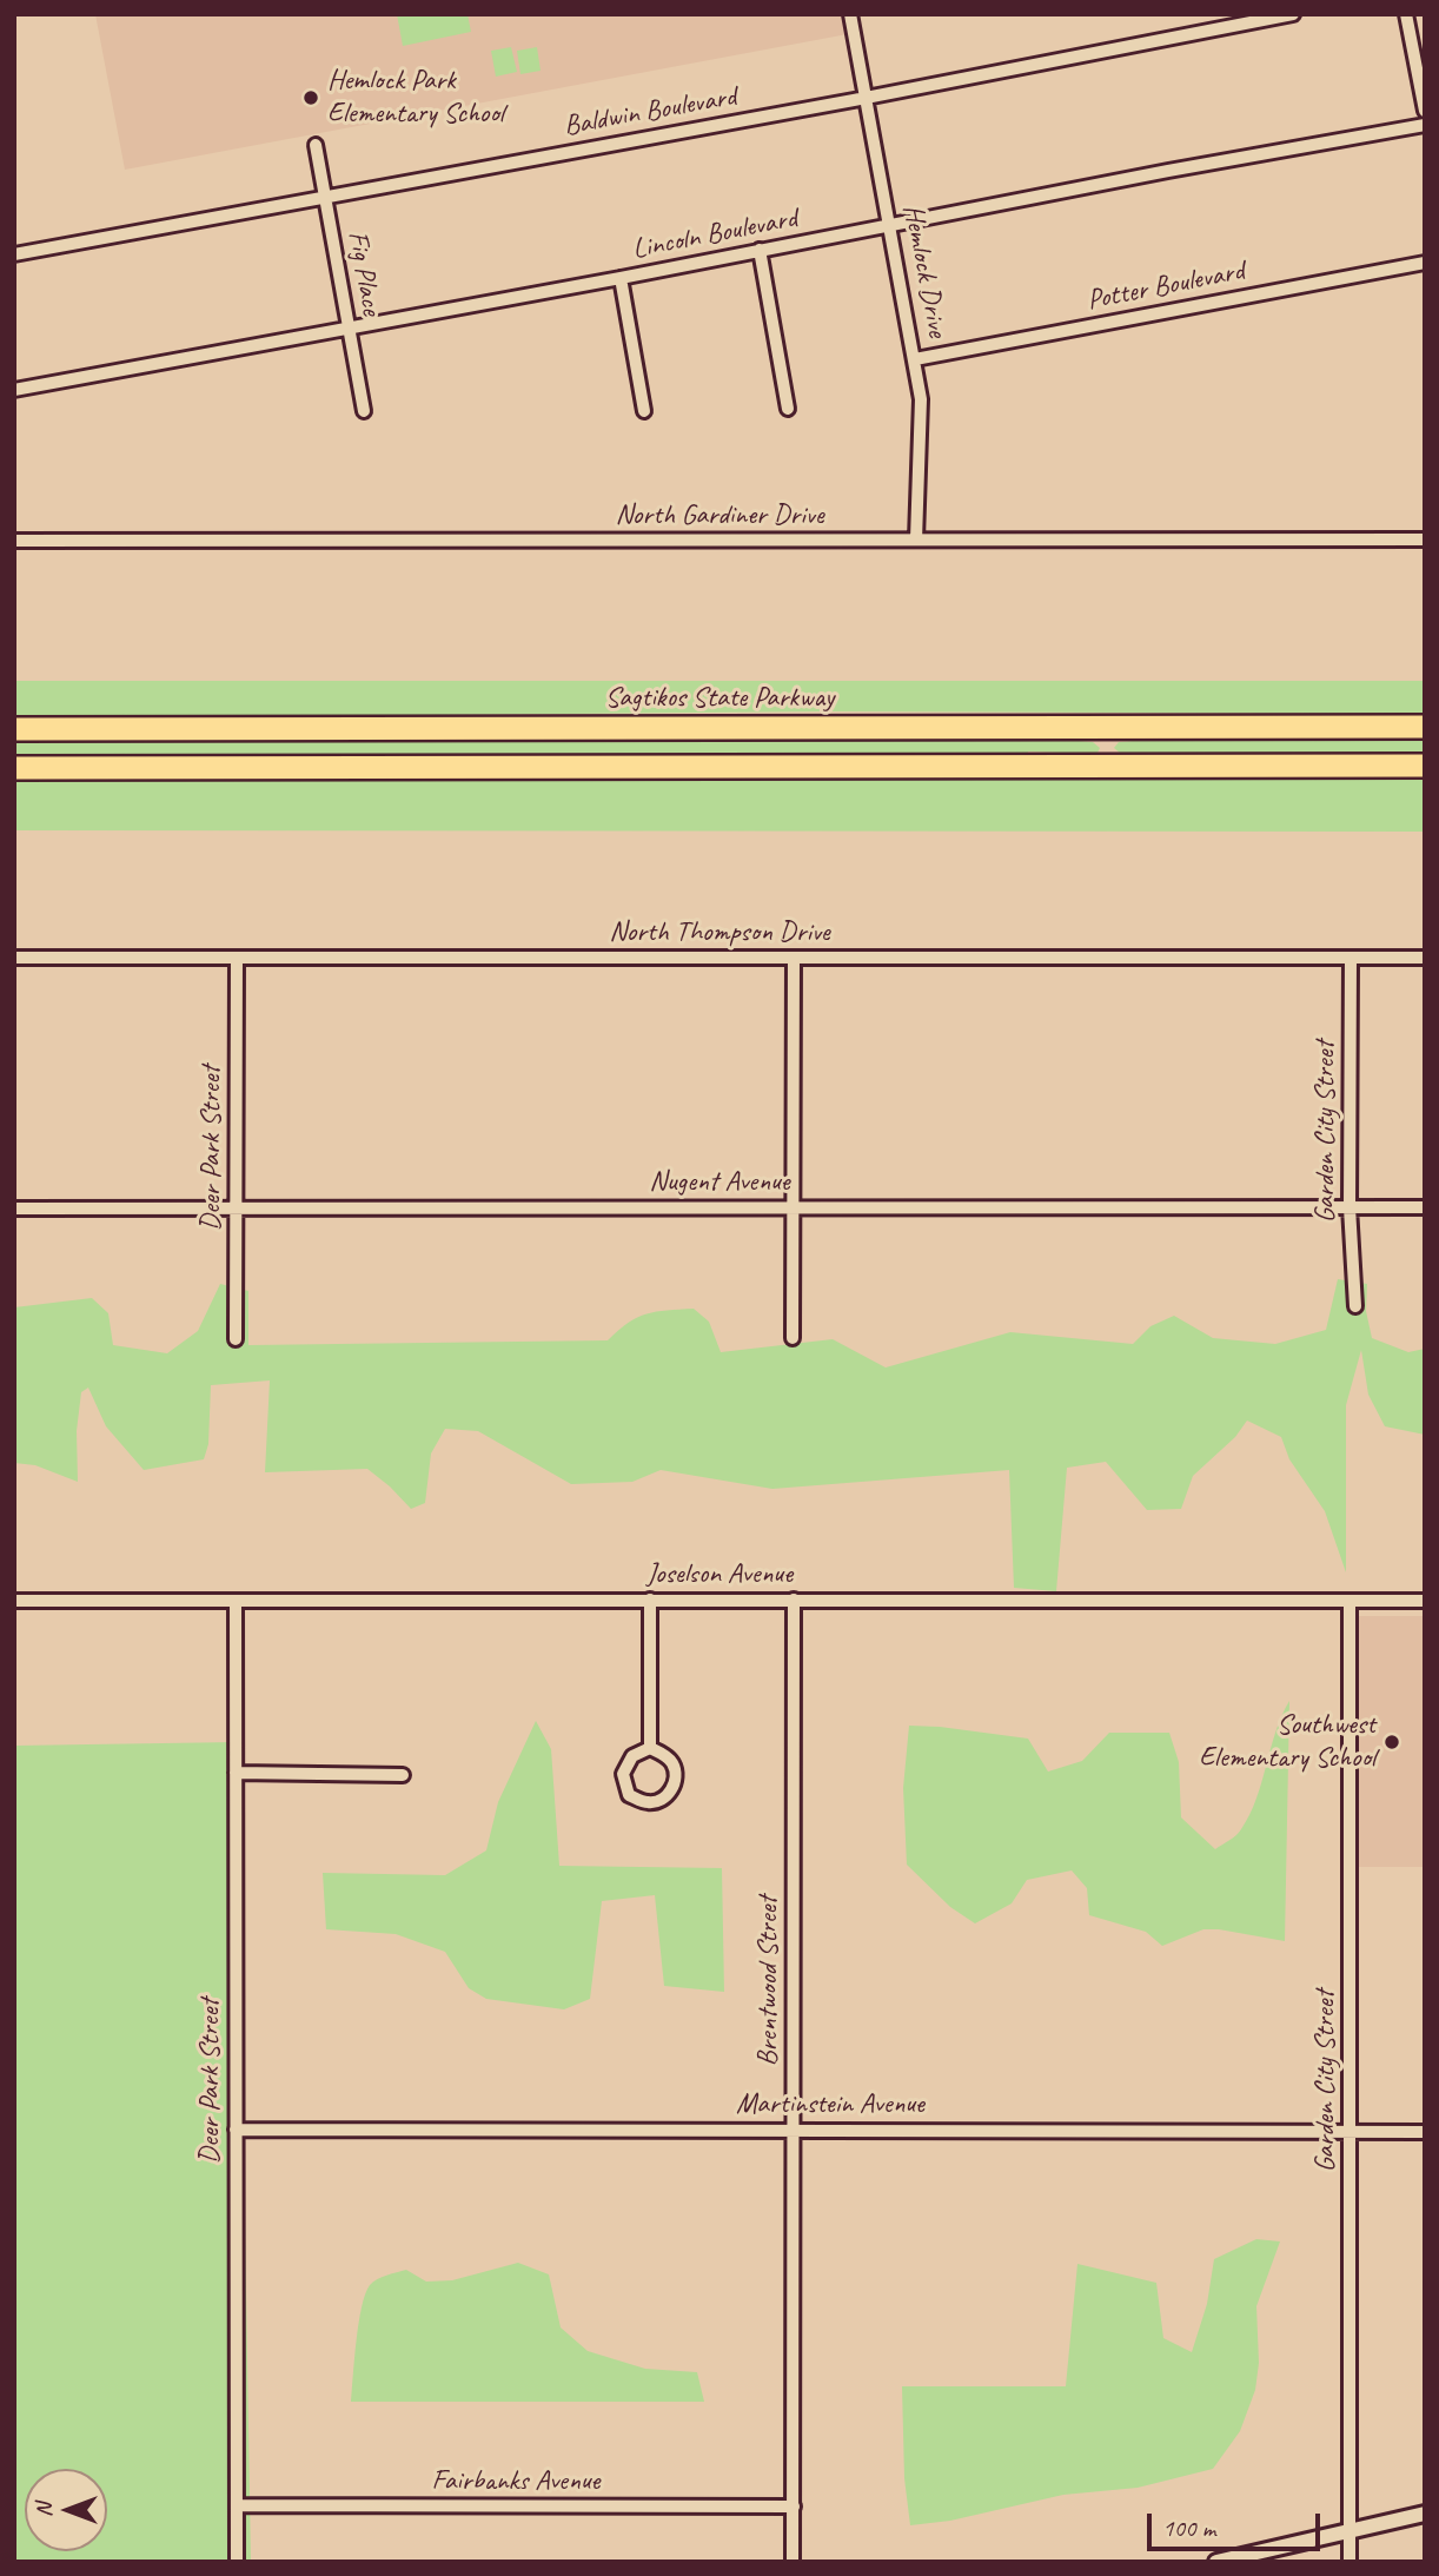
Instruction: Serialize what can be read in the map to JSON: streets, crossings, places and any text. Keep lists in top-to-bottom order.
{
  "streets": {
    "highway": ["Sagtikos State Parkway"],
    "street": [
      "Baldwin Boulevard",
      "Lincoln Boulevard",
      "Hemlock Drive",
      "Fig Place",
      "Potter Boulevard",
      "North Gardiner Drive",
      "North Thompson Drive",
      "Garden City Street",
      "Deer Park Street",
      "Nugent Avenue",
      "Joselson Avenue",
      "Brentwood Street",
      "Martinstein Avenue",
      "Fairbanks Avenue"
    ]
  },
  "crossings": [
    ["Baldwin Boulevard", "Hemlock Drive"],
    ["Baldwin Boulevard", "Fig Place"],
    ["Lincoln Boulevard", "Hemlock Drive"],
    ["Lincoln Boulevard", "Fig Place"],
    ["Hemlock Drive", "Potter Boulevard"],
    ["Hemlock Drive", "North Gardiner Drive"],
    ["North Thompson Drive", "Garden City Street"],
    ["North Thompson Drive", "Deer Park Street"],
    ["Garden City Street", "Nugent Avenue"],
    ["Garden City Street", "Joselson Avenue"],
    ["Garden City Street", "Martinstein Avenue"],
    ["Deer Park Street", "Nugent Avenue"],
    ["Deer Park Street", "Joselson Avenue"],
    ["Deer Park Street", "Martinstein Avenue"],
    ["Deer Park Street", "Fairbanks Avenue"],
    ["Joselson Avenue", "Brentwood Street"],
    ["Brentwood Street", "Martinstein Avenue"],
    ["Brentwood Street", "Fairbanks Avenue"]
  ],
  "places": ["Hemlock Park Elementary School", "Southwest Elementary School"],
  "scale_bar": "100 m",
  "north": "left"
}
